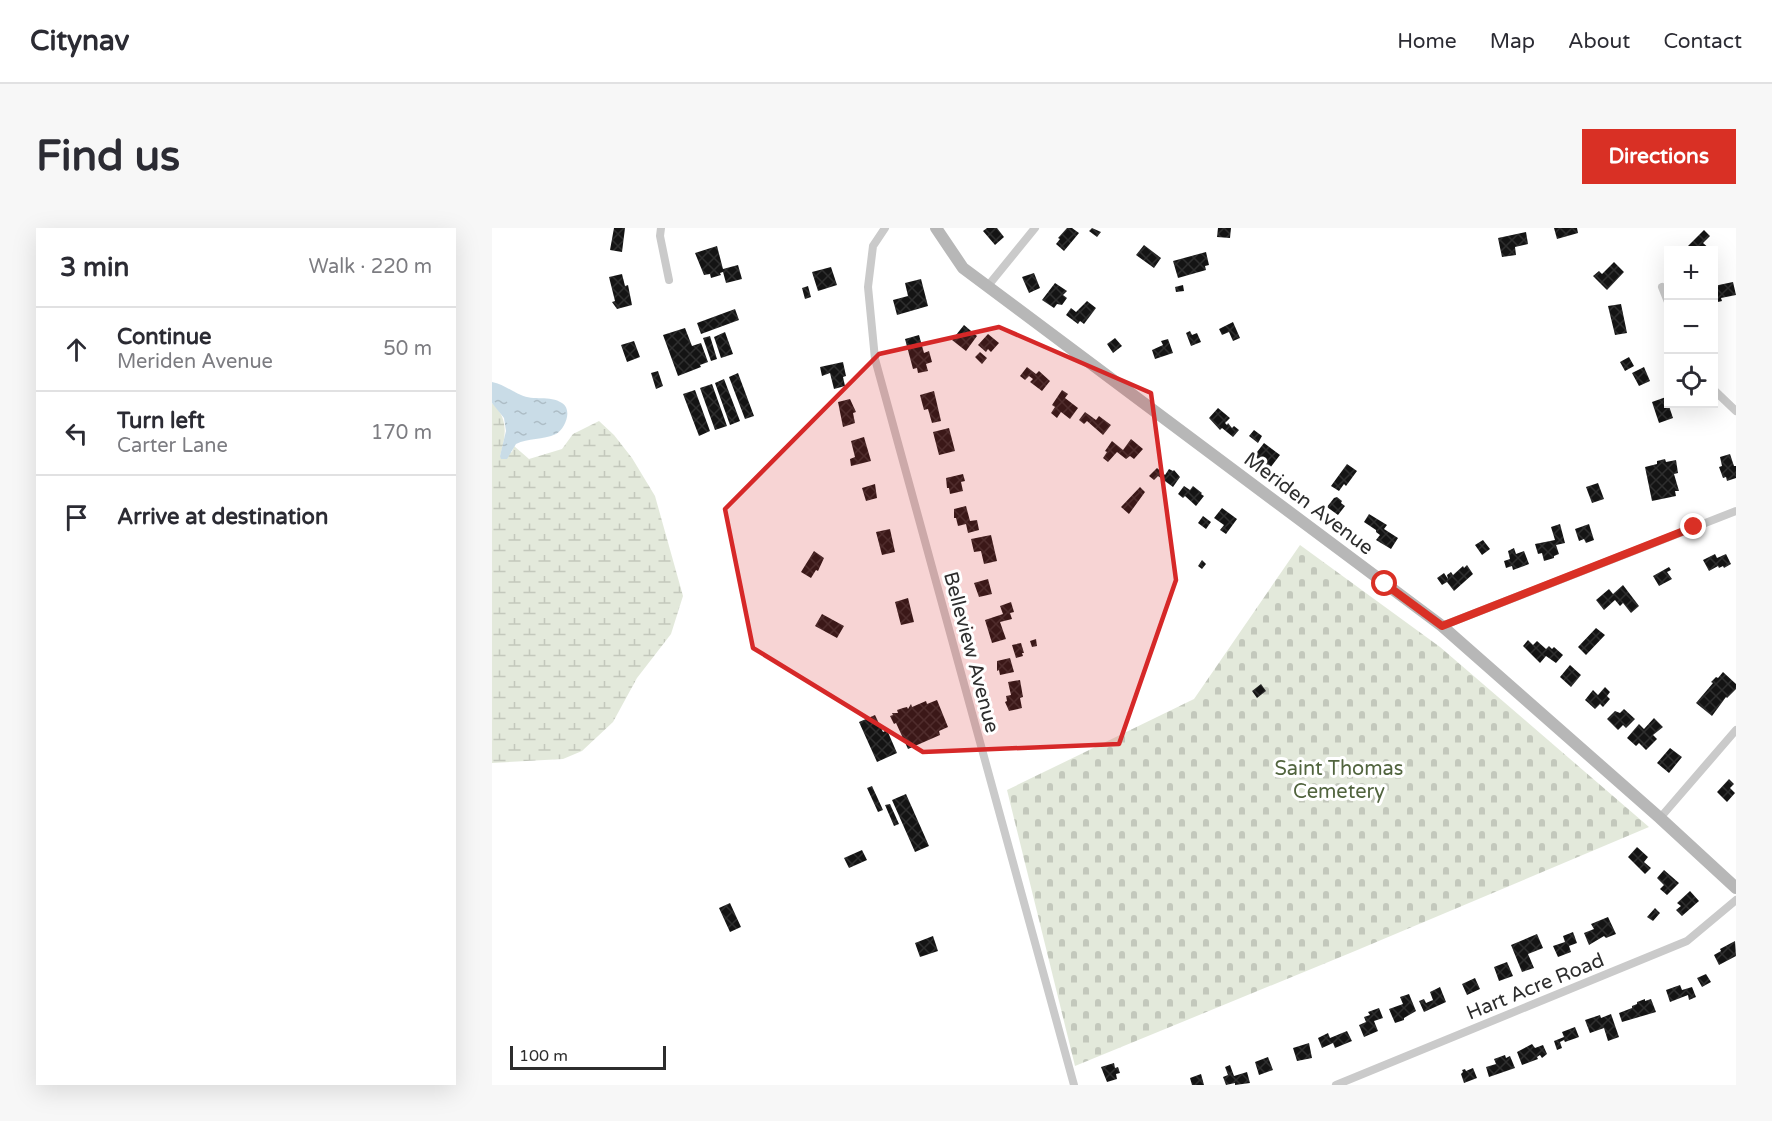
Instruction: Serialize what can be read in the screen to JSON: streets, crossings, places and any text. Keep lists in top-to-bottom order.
{
  "streets": {
    "main road": ["Meriden Avenue"],
    "street": ["Belleview Avenue", "Hart Acre Road"]
  },
  "parks": ["Saint Thomas Cemetery"],
  "scale_bar": "100 m",
  "page": {
    "header": "Citynav",
    "nav": [
      "Home",
      "Map",
      "About",
      "Contact"
    ],
    "buttons": "Directions",
    "title": "Find us",
    "heading": ["3 min", "Walk · 220 m"],
    "map_buttons": ["+", "−"],
    "list": [
      ["Continue", "Meriden Avenue", "50 m"],
      ["Turn left", "Carter Lane", "170 m"],
      "Arrive at destination"
    ],
    "scale": "100 m"
  }
}
